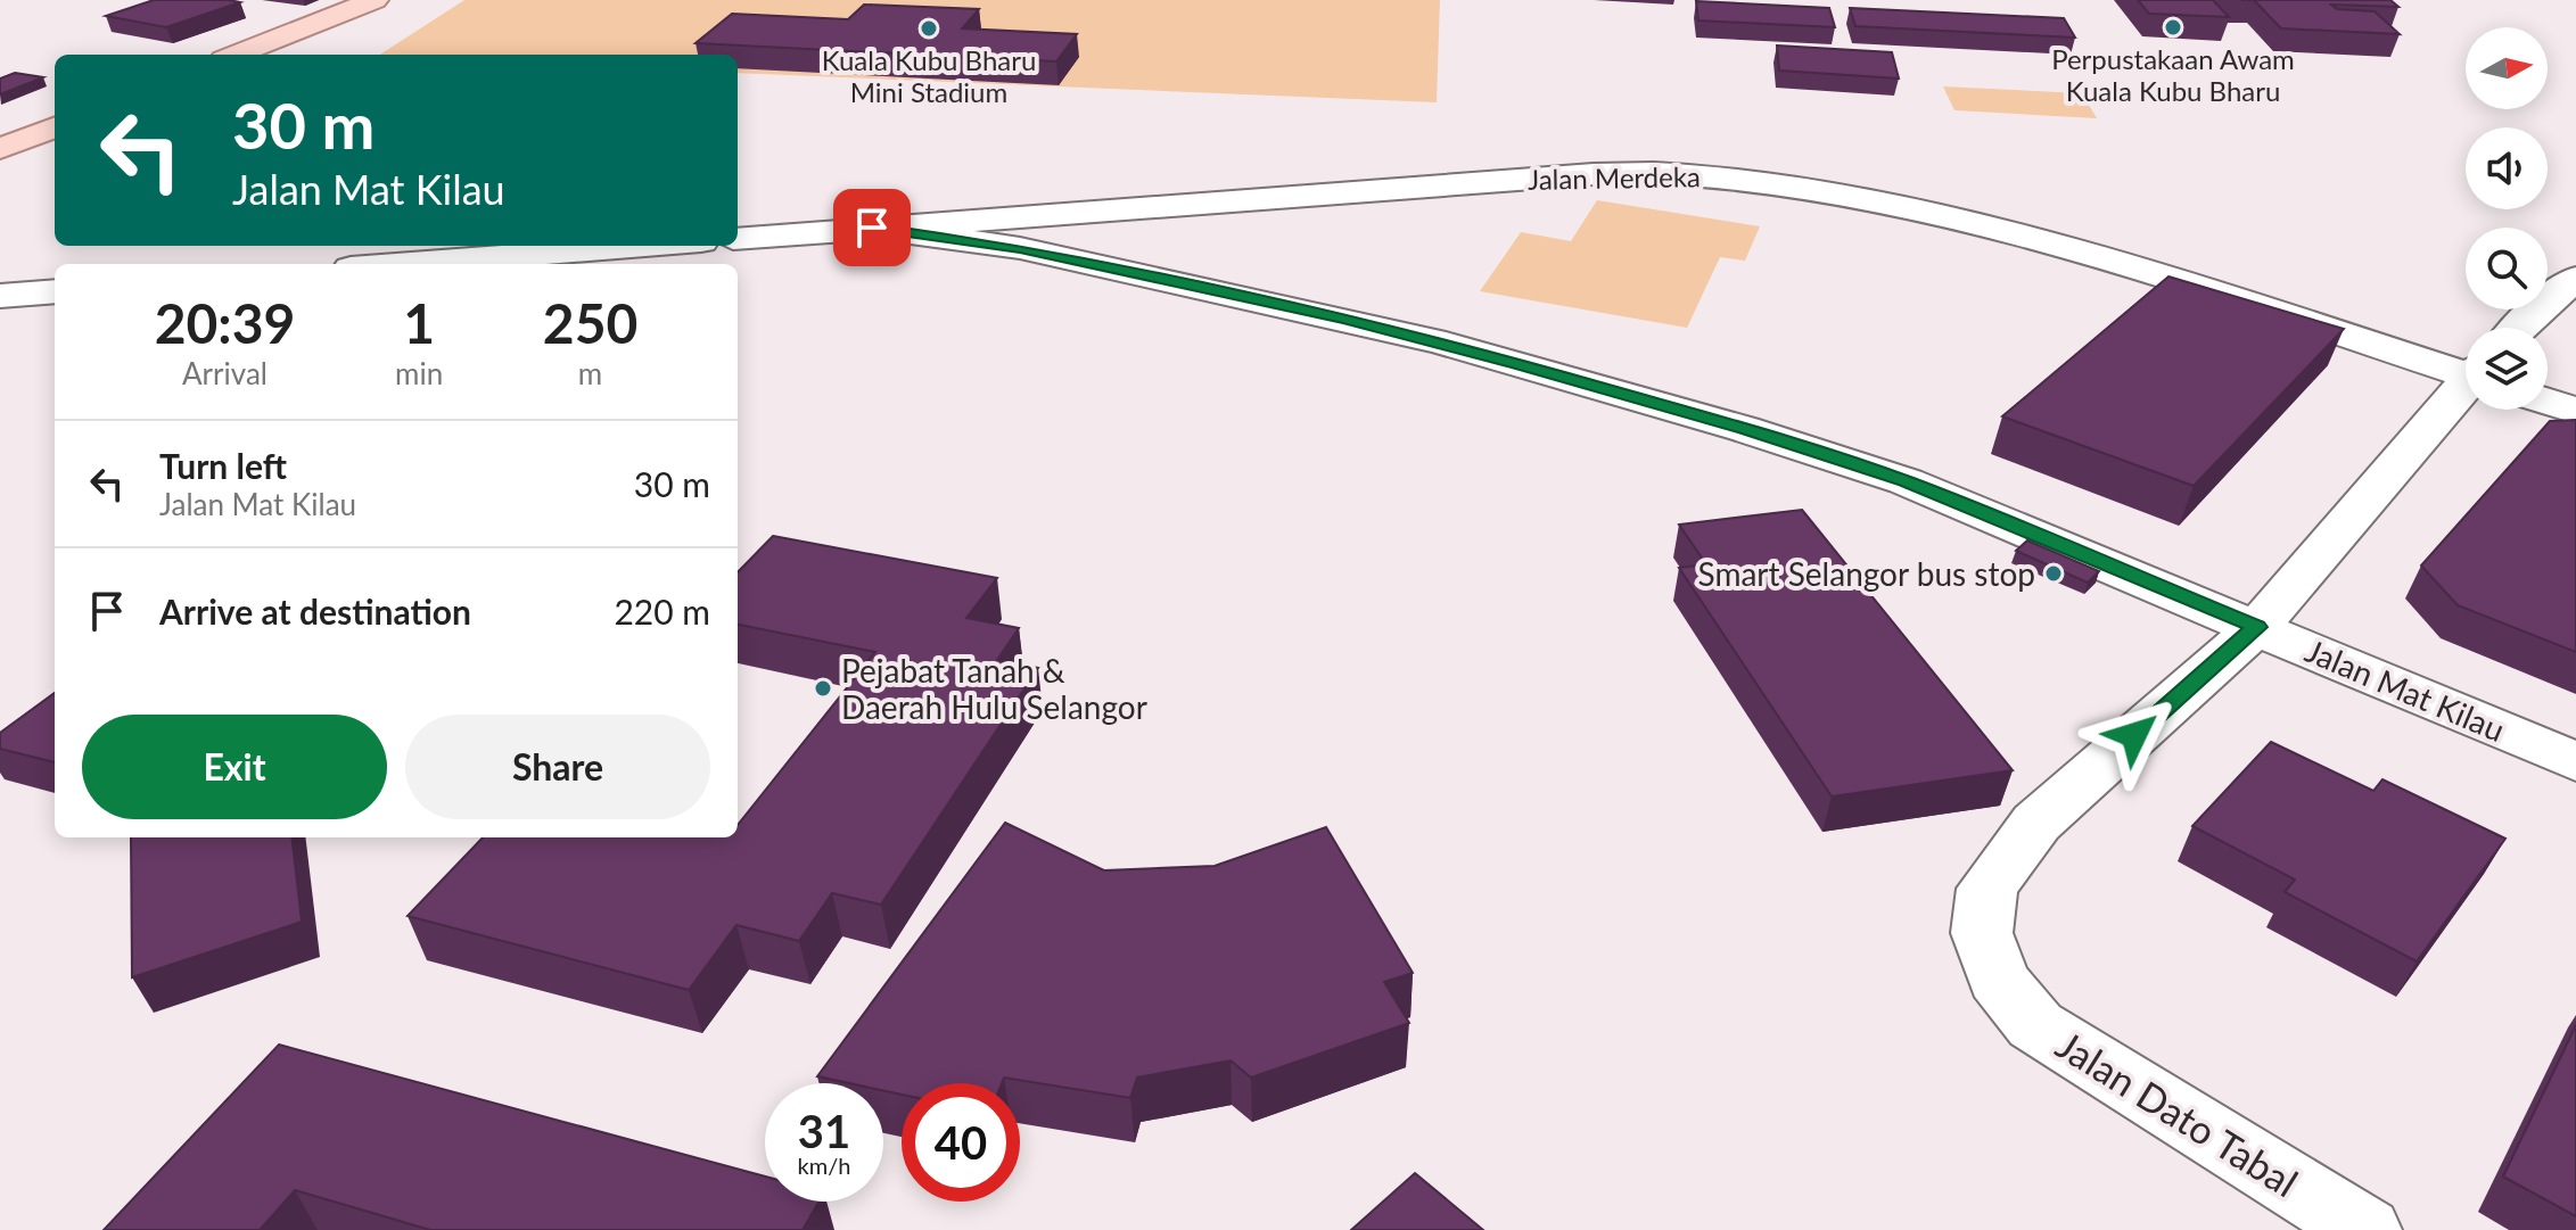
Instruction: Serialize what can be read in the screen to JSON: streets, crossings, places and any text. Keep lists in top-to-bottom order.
{
  "streets": {
    "street": ["Jalan Merdeka", "Jalan Mat Kilau", "Jalan Dato Tabal"]
  },
  "crossings": [
    ["Jalan Merdeka", "Jalan Mat Kilau"],
    ["Jalan Mat Kilau", "Jalan Dato Tabal"]
  ],
  "places": [
    "Perpustakaan Awam Kuala Kubu Bharu",
    "Kuala Kubu Bharu Mini Stadium",
    "Smart Selangor bus stop",
    "Pejabat Tanah & Daerah Hulu Selangor"
  ],
  "north": "right",
  "page": {
    "turn": ["30 m", "Jalan Mat Kilau"],
    "eta": [
      "20:39",
      "Arrival",
      "1",
      "min",
      "250",
      "m"
    ],
    "list": [
      {
        "name": "Turn left",
        "note": "Jalan Mat Kilau",
        "value": "30 m"
      },
      {
        "name": "Arrive at destination",
        "value": "220 m"
      }
    ],
    "buttons": ["Exit", "Share"],
    "speed": "31 km/h",
    "limit": "40"
  }
}
